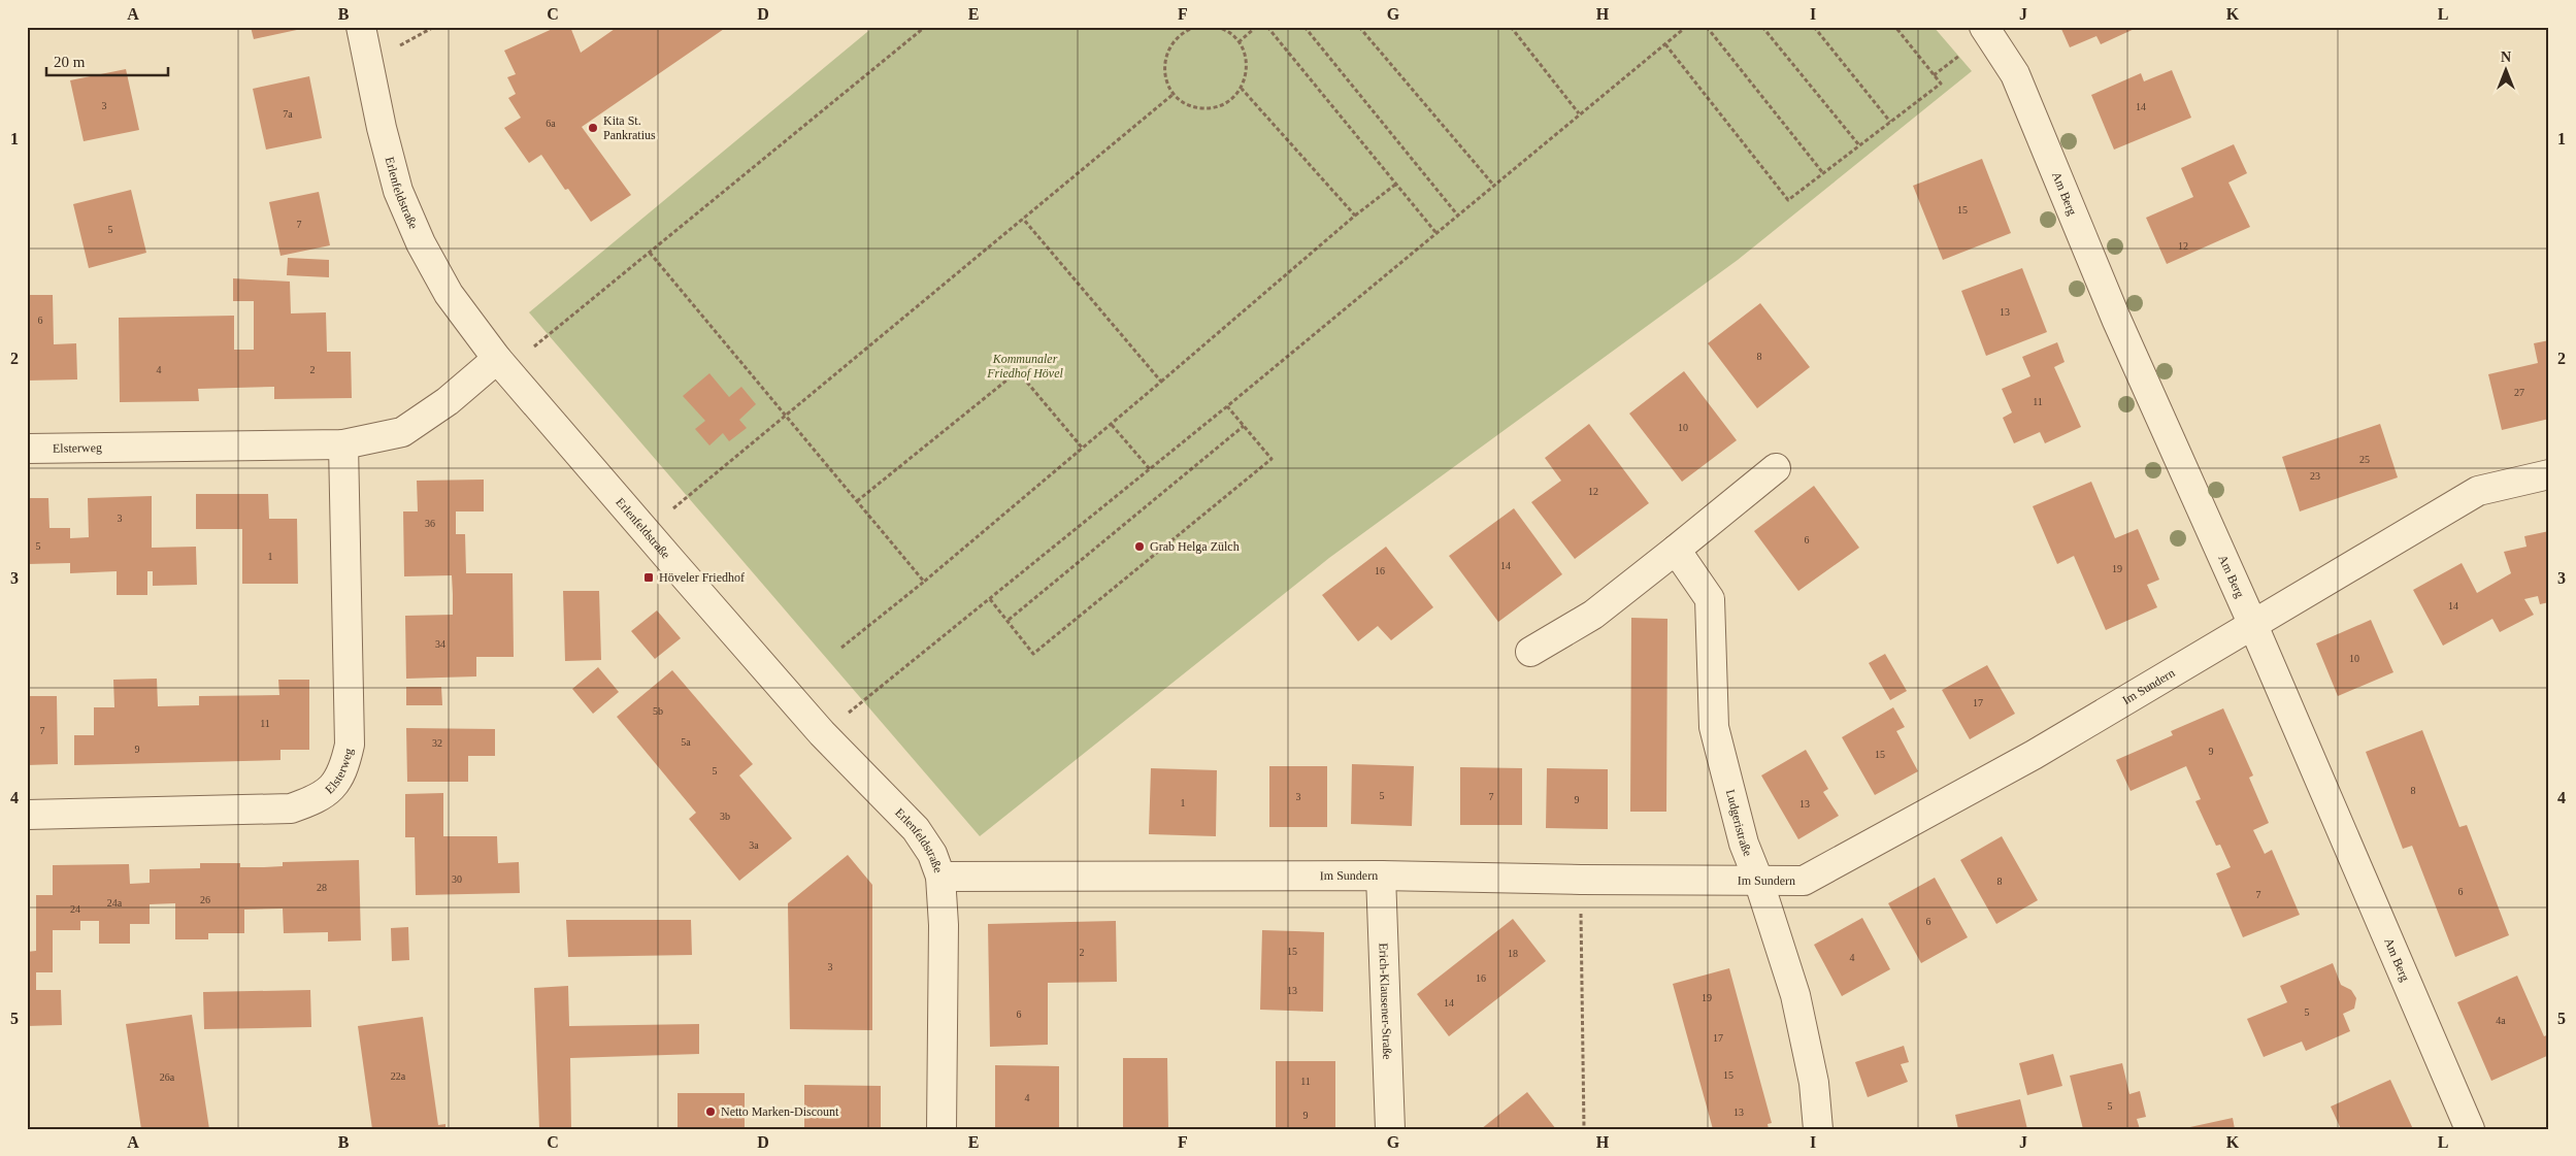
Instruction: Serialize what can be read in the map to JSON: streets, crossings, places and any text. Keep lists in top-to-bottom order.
{
  "streets": {
    "street": [
      "Erlenfeldstraße",
      "Am Berg",
      "Elsterweg",
      "Im Sundern",
      "Ludgeristraße",
      "Erich-Klausener-Straße"
    ]
  },
  "crossings": [
    ["Erlenfeldstraße", "Elsterweg"],
    ["Erlenfeldstraße", "Im Sundern"],
    ["Am Berg", "Im Sundern"],
    ["Im Sundern", "Ludgeristraße"],
    ["Im Sundern", "Erich-Klausener-Straße"]
  ],
  "parks": ["Kommunaler Friedhof Hövel"],
  "places": {
    "other": ["Kita St. Pankratius", "Grab Helga Zülch", "Netto Marken-Discount"],
    "transit": ["Höveler Friedhof"]
  },
  "house_numbers": [
    "3",
    "14",
    "7a",
    "6a",
    "15",
    "7",
    "5",
    "12",
    "13",
    "6",
    "8",
    "4",
    "2",
    "27",
    "11",
    "10",
    "25",
    "23",
    "12",
    "3",
    "36",
    "6",
    "5",
    "1",
    "14",
    "19",
    "16",
    "14",
    "34",
    "10",
    "17",
    "5b",
    "11",
    "7",
    "5a",
    "32",
    "9",
    "9",
    "15",
    "5",
    "8",
    "5",
    "3",
    "7",
    "9",
    "1",
    "13",
    "3b",
    "3a",
    "30",
    "8",
    "28",
    "6",
    "7",
    "26",
    "24a",
    "24",
    "6",
    "15",
    "2",
    "18",
    "4",
    "3",
    "16",
    "13",
    "19",
    "14",
    "5",
    "6",
    "4a",
    "17",
    "15",
    "22a",
    "26a",
    "11",
    "4",
    "5",
    "13",
    "9"
  ],
  "scale_bar": "20 m",
  "north": "top",
  "grid": {
    "columns": [
      "A",
      "B",
      "C",
      "D",
      "E",
      "F",
      "G",
      "H",
      "I",
      "J",
      "K",
      "L"
    ],
    "rows": [
      "1",
      "2",
      "3",
      "4",
      "5"
    ]
  }
}
